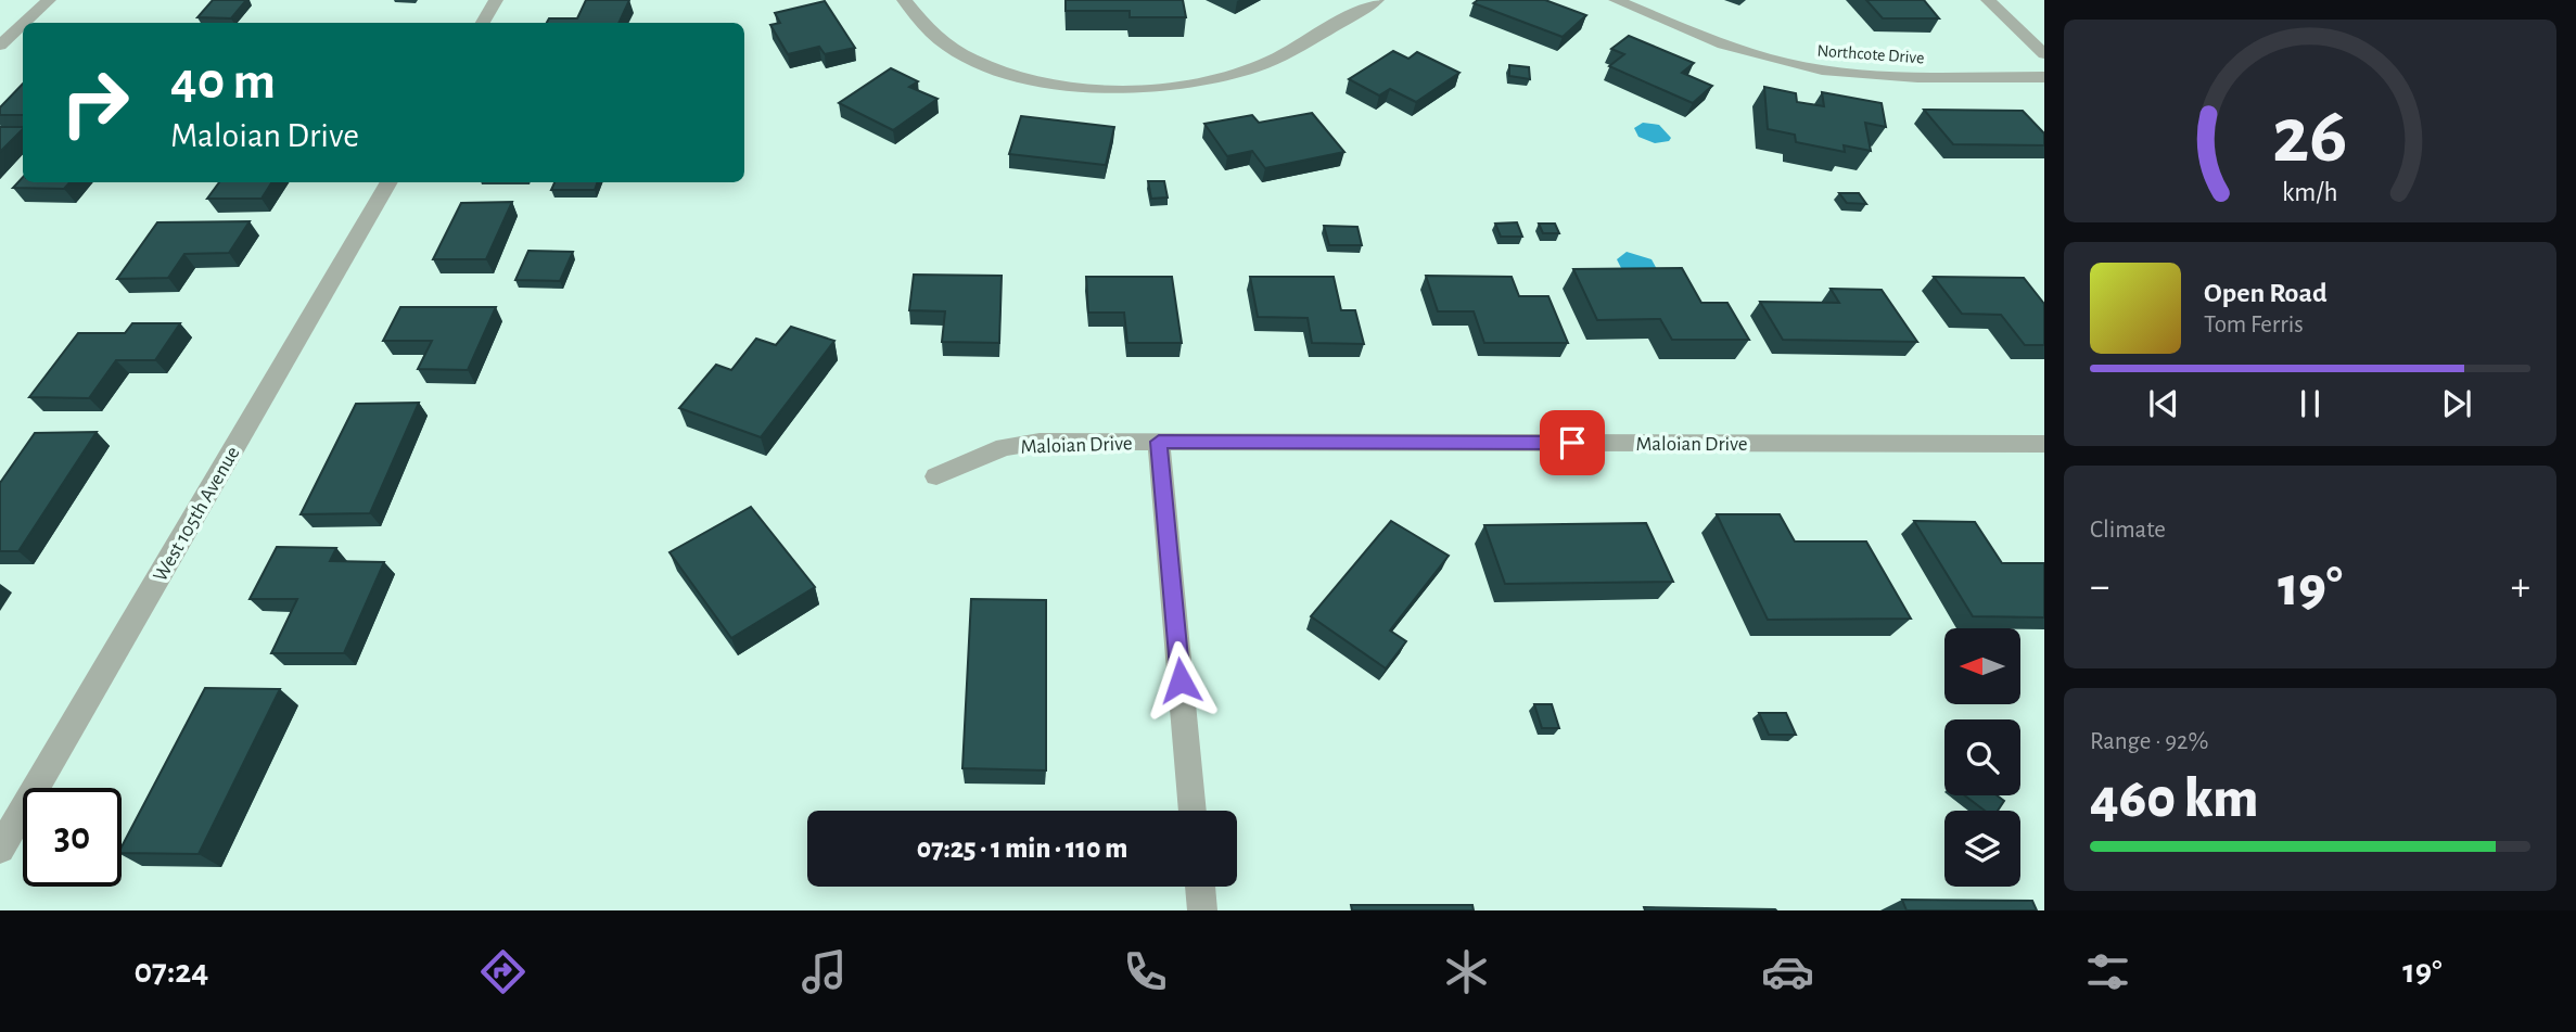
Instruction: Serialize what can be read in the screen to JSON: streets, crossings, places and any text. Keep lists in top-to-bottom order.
{
  "streets": {
    "street": ["Northcote Drive", "Maloian Drive", "West 105th Avenue"]
  },
  "north": "left",
  "page": {
    "turn": ["40 m", "Maloian Drive"],
    "song": ["Open Road", "Tom Ferris"],
    "tile": [
      "Climate",
      ["Range · 92%", "460 km"]
    ],
    "heat": ["−", "19°", "+"],
    "limit": "30",
    "trip": "07:25 · 1 min · 110 m",
    "tabs": ["07:24", "19°"],
    "gauge": ["26", "km/h"]
  }
}
